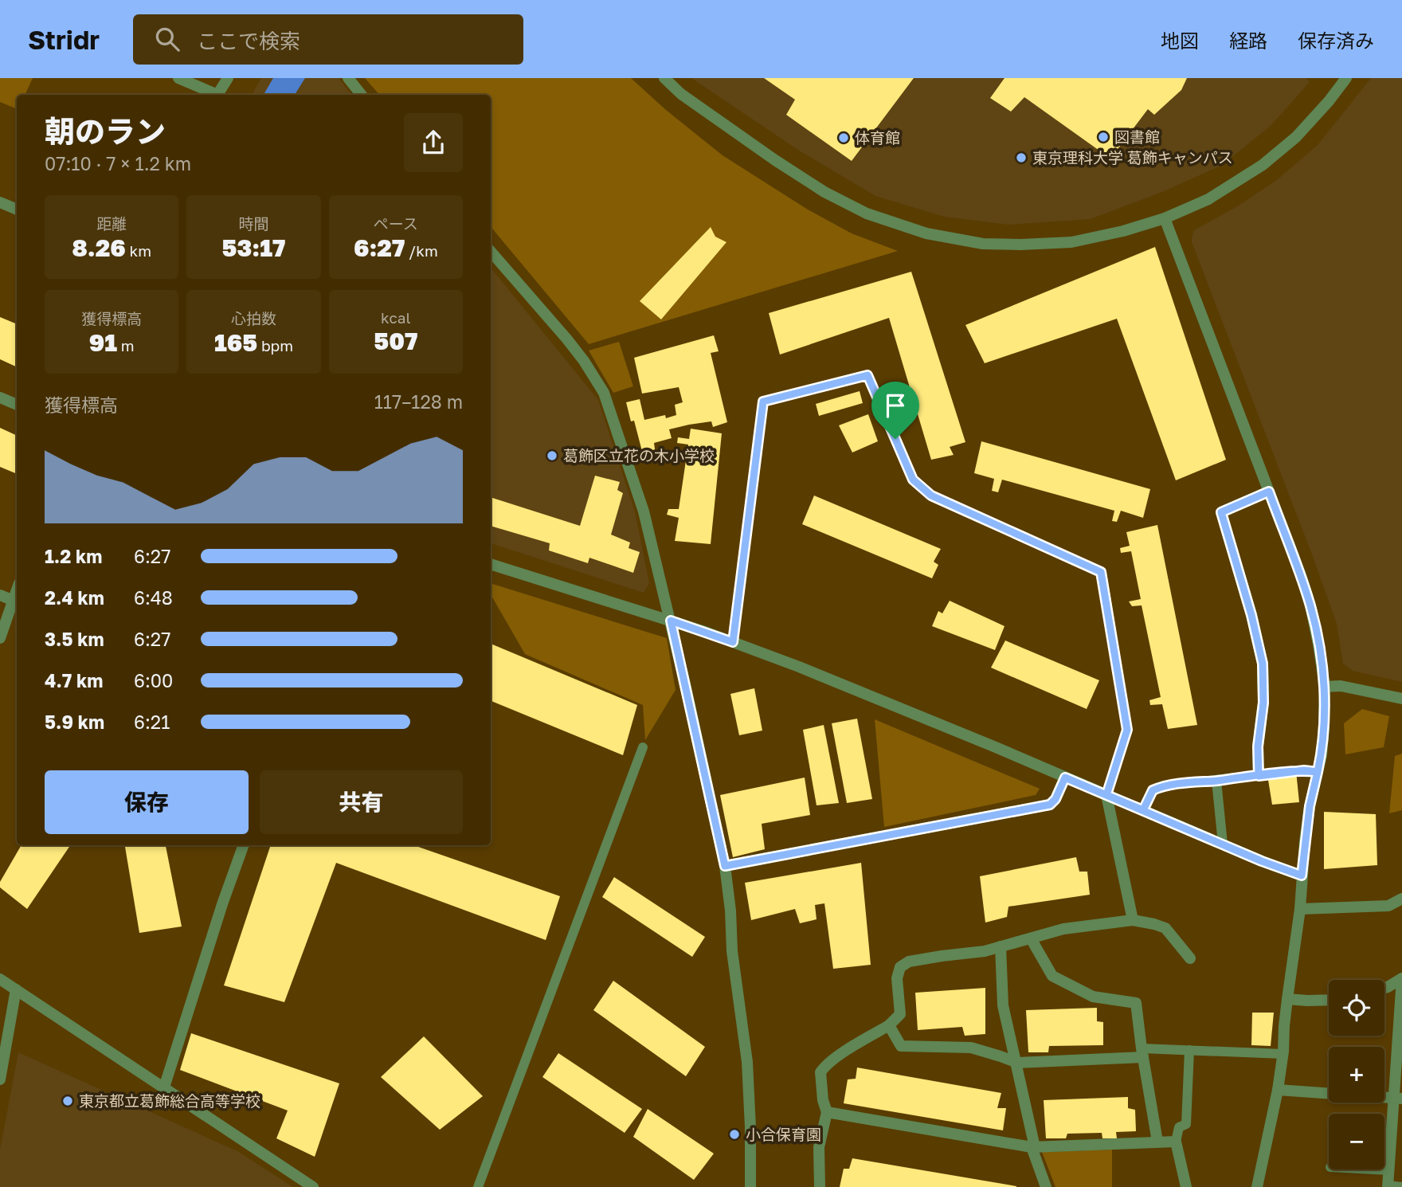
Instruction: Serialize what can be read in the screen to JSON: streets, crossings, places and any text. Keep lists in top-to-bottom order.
{
  "places": [
    "図書館",
    "体育館",
    "東京理科大学 葛飾キャンパス",
    "葛飾区立花の木小学校",
    "東京都立葛飾総合高等学校",
    "小合保育園"
  ],
  "page": {
    "header": "Stridr",
    "search": "ここで検索",
    "nav": ["地図", "経路", "保存済み"],
    "heading": ["朝のラン", "07:10 · 7 × 1.2 km"],
    "stats": [
      ["距離", "8.26 km"],
      ["時間", "53:17"],
      ["ペース", "6:27 /km"],
      ["獲得標高", "91 m"],
      ["心拍数", "165 bpm"],
      ["kcal", "507"]
    ],
    "chart": ["獲得標高", "117–128 m"],
    "list": [
      {
        "name": "1.2 km",
        "note": "6:27"
      },
      {
        "name": "2.4 km",
        "note": "6:48"
      },
      {
        "name": "3.5 km",
        "note": "6:27"
      },
      {
        "name": "4.7 km",
        "note": "6:00"
      },
      {
        "name": "5.9 km",
        "note": "6:21"
      }
    ],
    "buttons": ["保存", "共有"],
    "map_buttons": ["+", "−"]
  }
}
